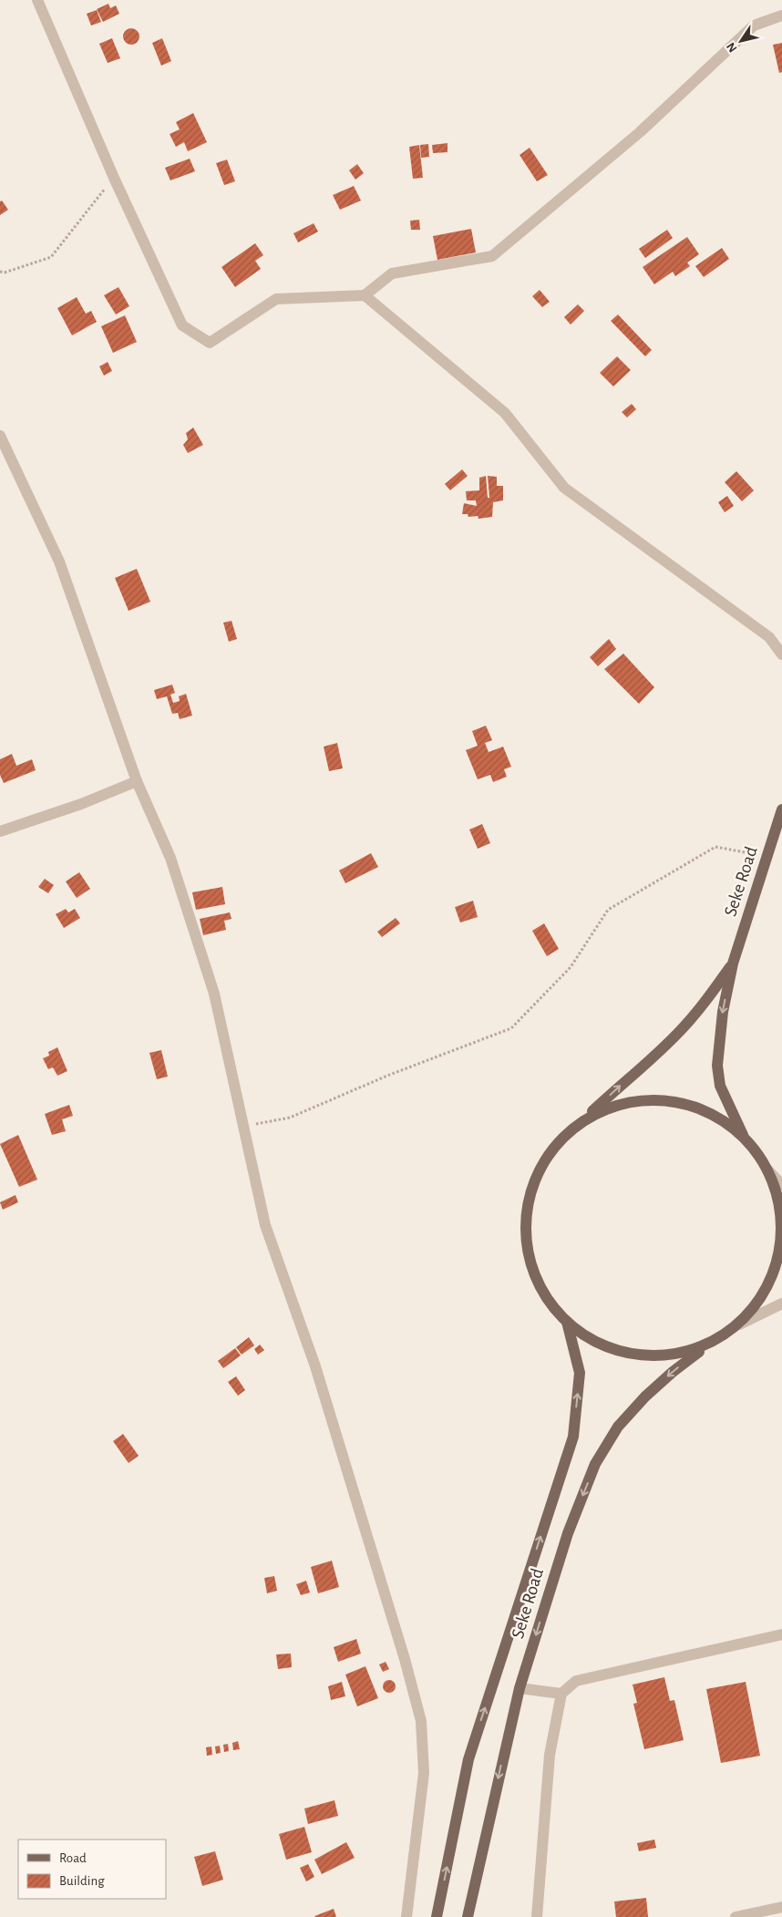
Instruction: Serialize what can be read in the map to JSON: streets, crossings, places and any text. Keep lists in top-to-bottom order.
{
  "streets": {
    "main road": ["Seke Road"]
  },
  "legend": ["Road", "Building"],
  "north": "bottom left"
}
